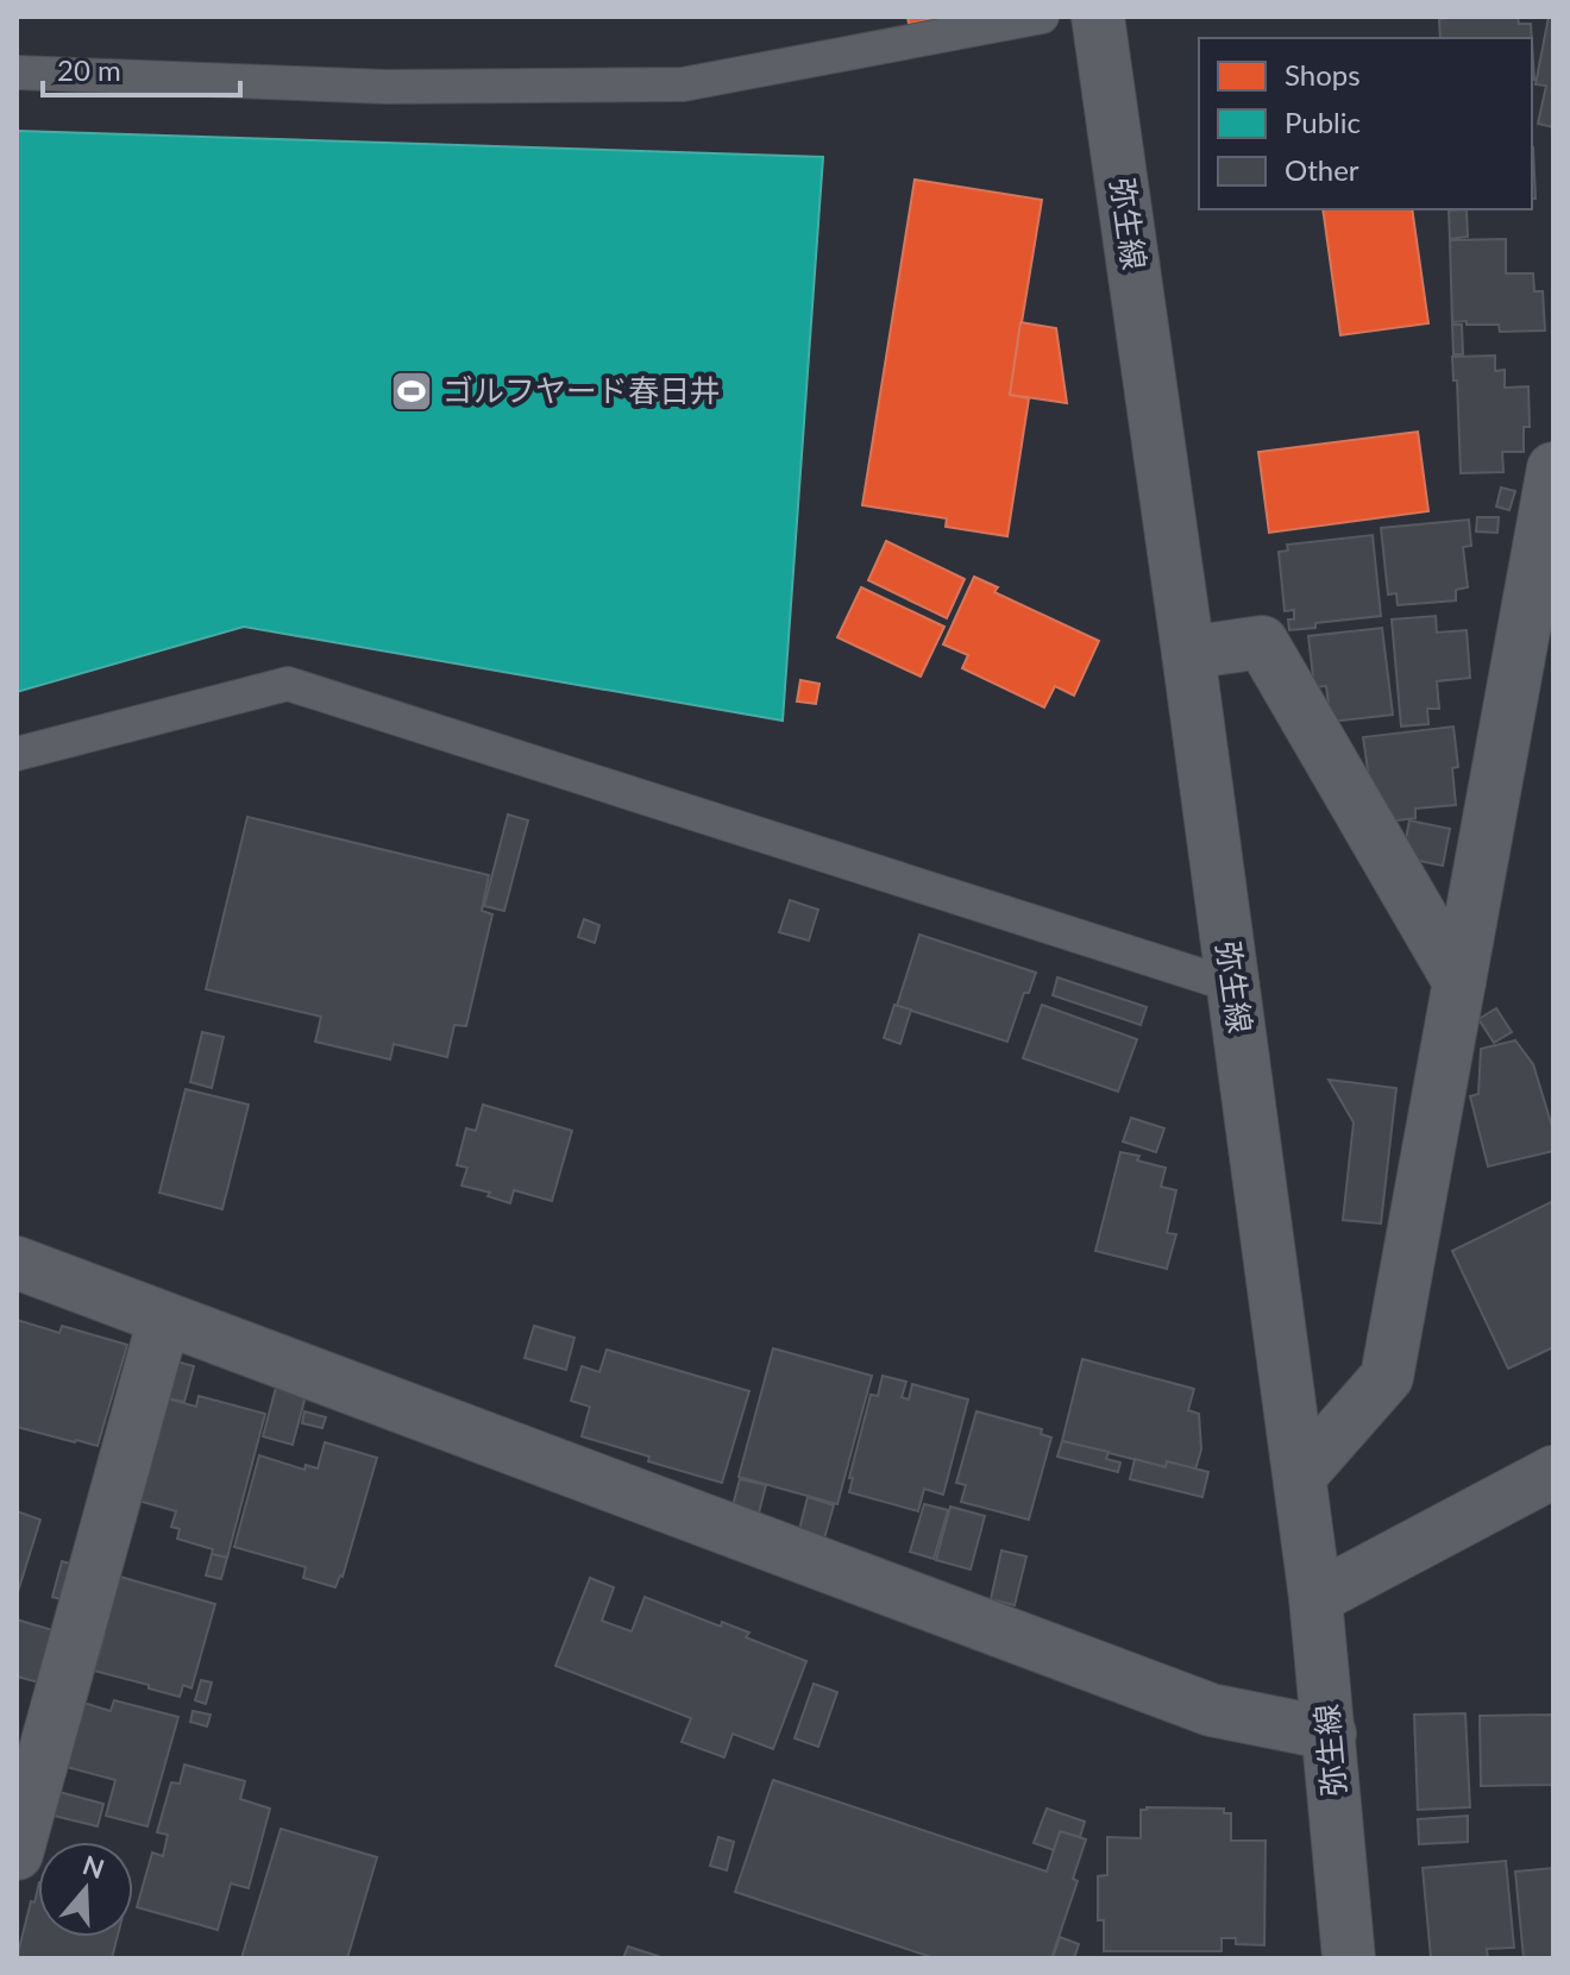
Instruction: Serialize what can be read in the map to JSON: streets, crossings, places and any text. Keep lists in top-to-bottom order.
{
  "streets": {
    "street": ["弥生線"]
  },
  "places": {
    "sports": ["ゴルフヤード春日井"]
  },
  "legend": ["Shops", "Public", "Other"],
  "scale_bar": "20 m",
  "north": "top"
}
